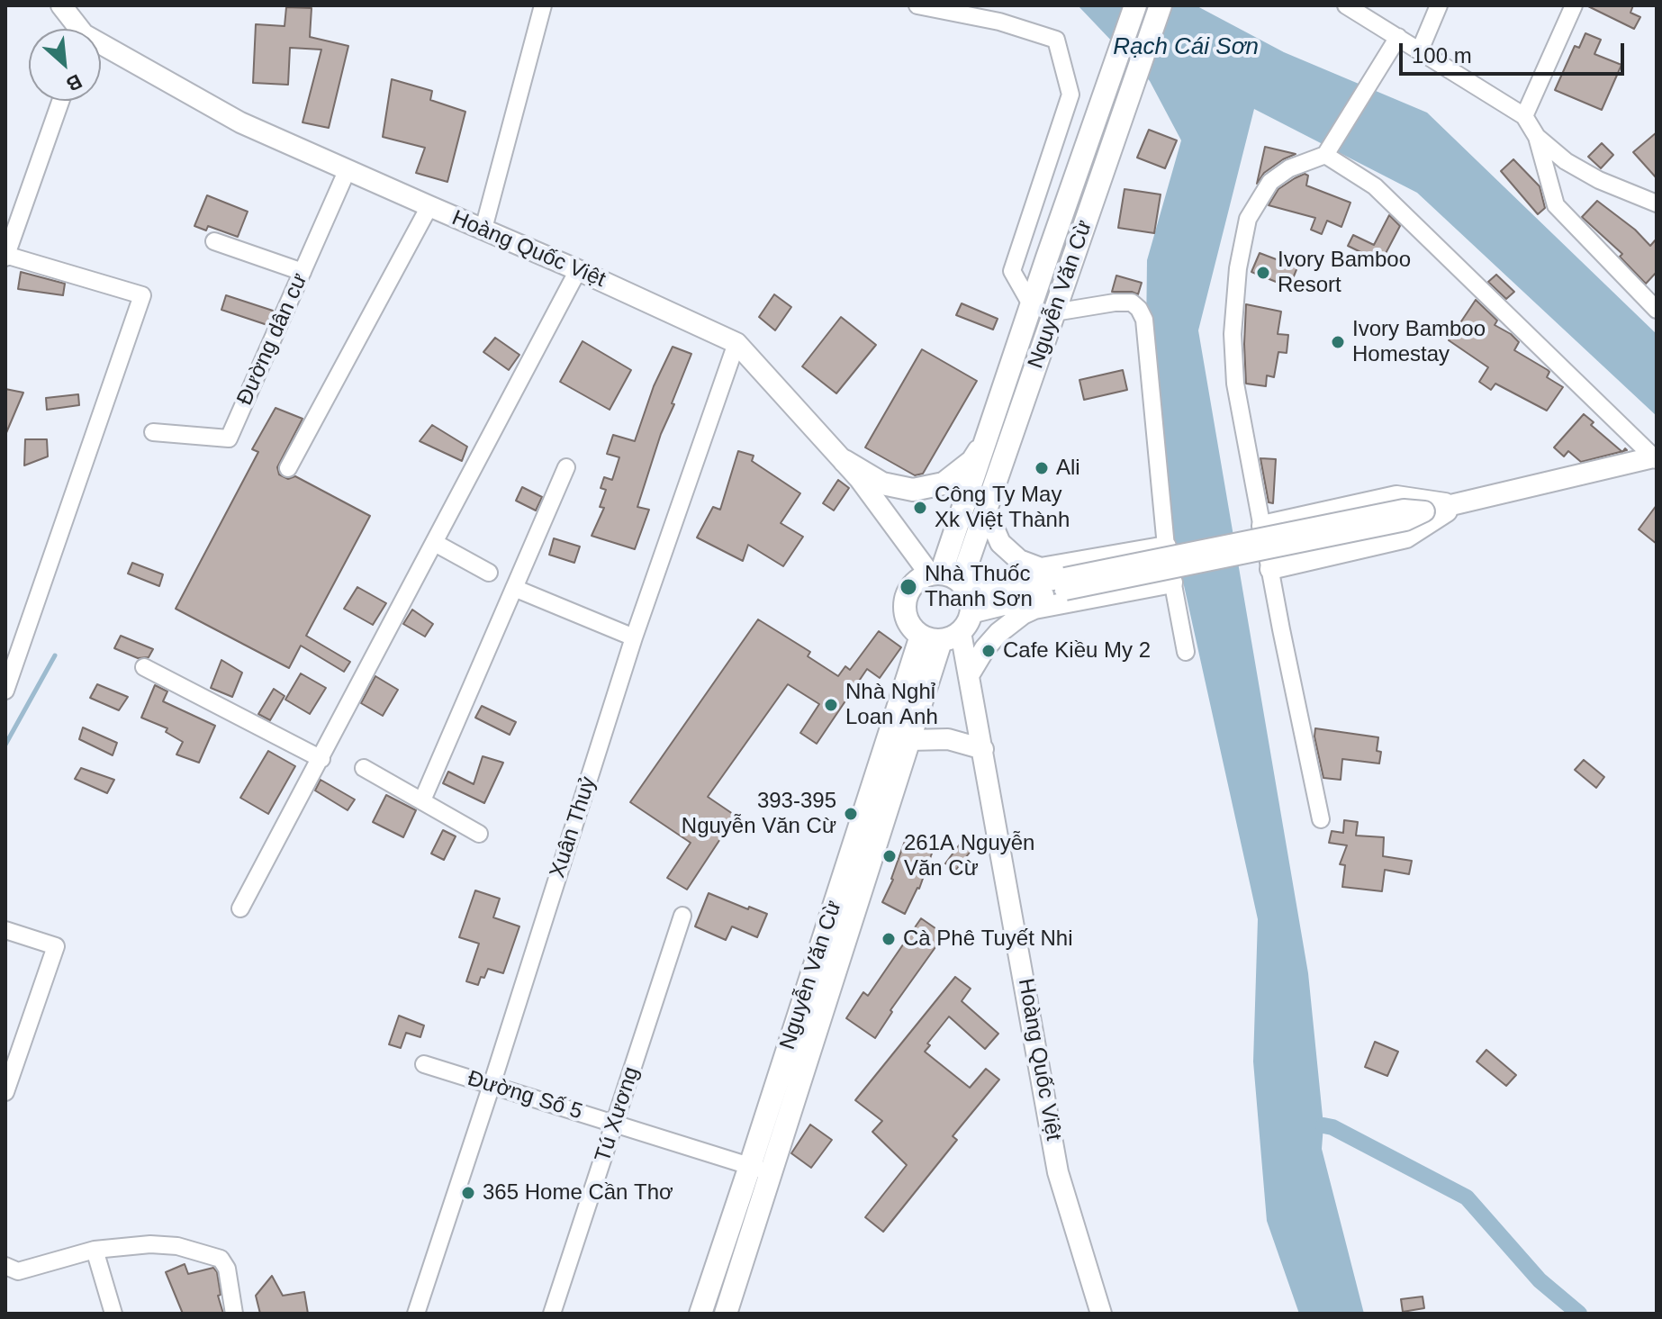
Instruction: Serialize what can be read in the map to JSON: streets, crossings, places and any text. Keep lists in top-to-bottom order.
{
  "streets": {
    "main road": ["Nguyễn Văn Cừ"],
    "street": [
      "Hoàng Quốc Việt",
      "Đường dân cư",
      "Xuân Thuỷ",
      "Đường Số 5",
      "Tú Xương"
    ]
  },
  "crossings": [
    ["Hoàng Quốc Việt", "Nguyễn Văn Cừ"],
    ["Hoàng Quốc Việt", "Đường dân cư"],
    ["Hoàng Quốc Việt", "Xuân Thuỷ"],
    ["Nguyễn Văn Cừ", "Đường Số 5"],
    ["Xuân Thuỷ", "Đường Số 5"],
    ["Đường Số 5", "Tú Xương"]
  ],
  "water": ["Rạch Cái Sơn"],
  "places": [
    "Ivory Bamboo Resort",
    "Ivory Bamboo Homestay",
    "Ali",
    "Công Ty May Xk Việt Thành",
    "Nhà Thuốc Thanh Sơn",
    "Cafe Kiều My 2",
    "Nhà Nghỉ Loan Anh",
    "393-395 Nguyễn Văn Cừ",
    "261A Nguyễn Văn Cừ",
    "Cà Phê Tuyết Nhi",
    "365 Home Cần Thơ"
  ],
  "scale_bar": "100 m",
  "north": "bottom right"
}
